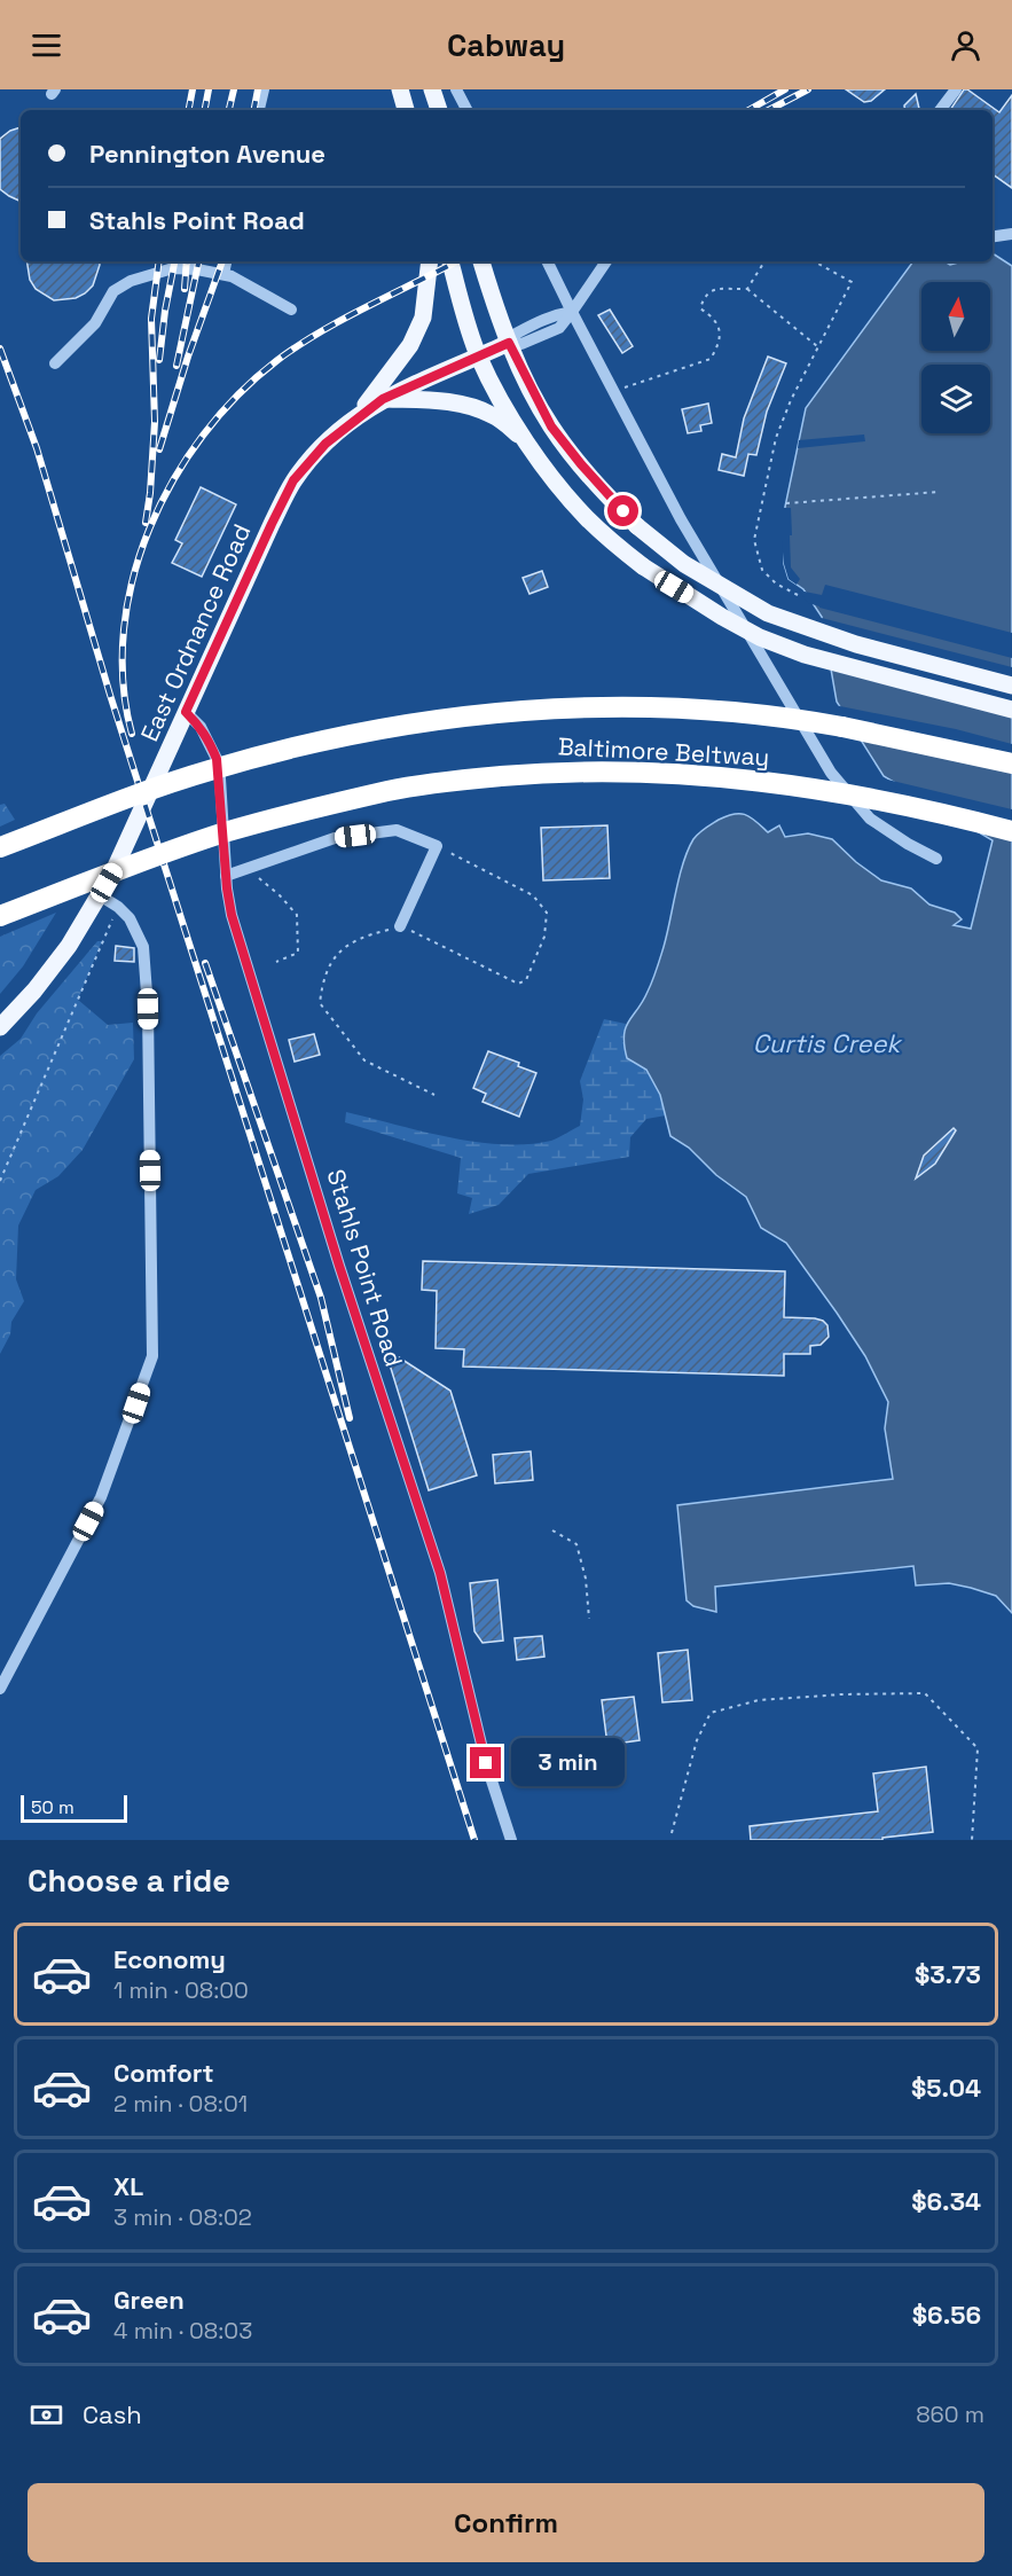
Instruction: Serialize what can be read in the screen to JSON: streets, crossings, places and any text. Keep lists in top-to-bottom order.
{
  "streets": {
    "highway": ["Baltimore Beltway"],
    "main road": ["East Ordnance Road"],
    "street": ["Stahls Point Road"]
  },
  "crossings": [
    ["East Ordnance Road", "Stahls Point Road"]
  ],
  "water": ["Curtis Creek"],
  "scale_bar": "50 m",
  "north": "top",
  "page": {
    "header": "Cabway",
    "banner": ["Pennington Avenue", "Stahls Point Road"],
    "bubble": "3 min",
    "scale": "50 m",
    "heading": "Choose a ride",
    "list": [
      {
        "name": "Economy",
        "note": "1 min · 08:00",
        "value": "$3.73"
      },
      {
        "name": "Comfort",
        "note": "2 min · 08:01",
        "value": "$5.04"
      },
      {
        "name": "XL",
        "note": "3 min · 08:02",
        "value": "$6.34"
      },
      {
        "name": "Green",
        "note": "4 min · 08:03",
        "value": "$6.56"
      }
    ],
    "pay": ["Cash", "860 m"],
    "buttons": "Confirm"
  }
}
